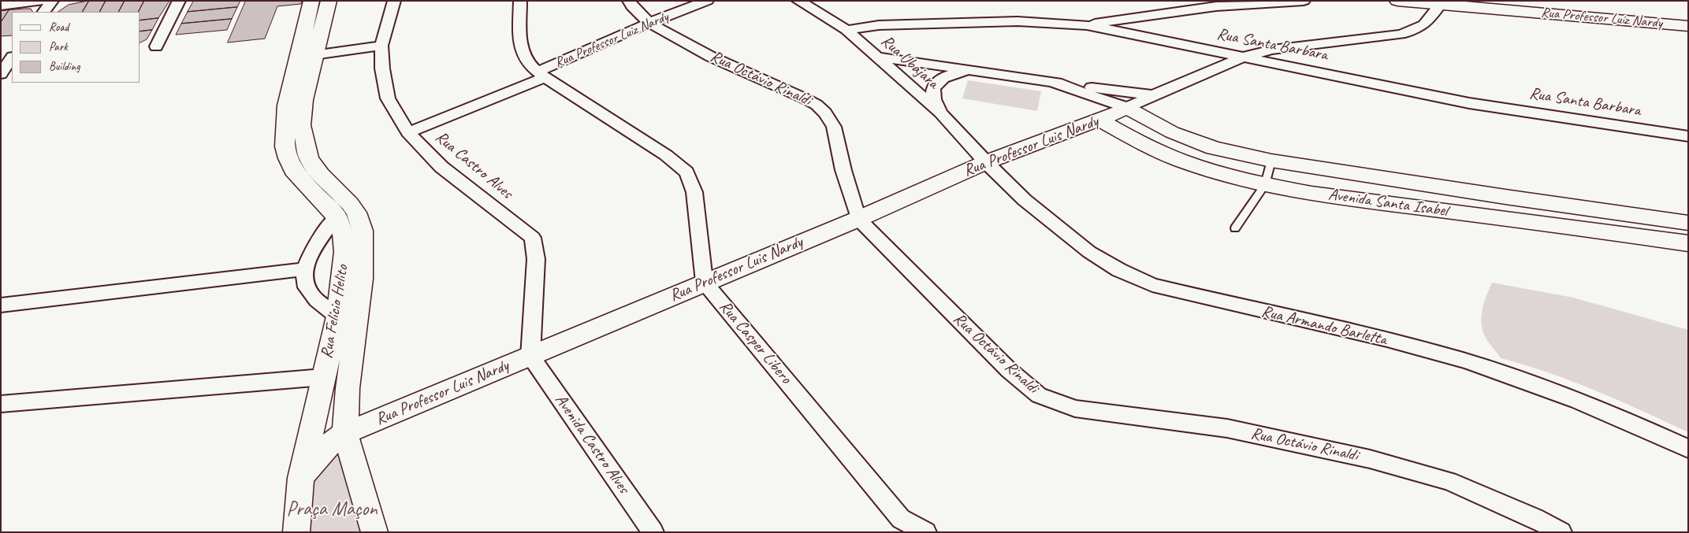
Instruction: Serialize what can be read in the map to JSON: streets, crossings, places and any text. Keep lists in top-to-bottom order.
{
  "streets": {
    "main road": [
      "Rua Professor Luiz Nardy",
      "Rua Professor Luis Nardy",
      "Avenida Santa Isabel",
      "Rua Felício Helito"
    ],
    "street": [
      "Rua Santa Barbara",
      "Rua Ubajara",
      "Rua Octávio Rinaldi",
      "Rua Castro Alves",
      "Rua Armando Barletta",
      "Rua Casper Libero",
      "Avenida Castro Alves"
    ]
  },
  "crossings": [
    ["Rua Professor Luiz Nardy", "Rua Octávio Rinaldi"],
    ["Rua Professor Luiz Nardy", "Rua Castro Alves"],
    ["Rua Santa Barbara", "Rua Ubajara"],
    ["Rua Ubajara", "Rua Professor Luis Nardy"],
    ["Rua Ubajara", "Rua Armando Barletta"],
    ["Rua Octávio Rinaldi", "Rua Professor Luis Nardy"],
    ["Rua Professor Luis Nardy", "Rua Castro Alves"],
    ["Rua Professor Luis Nardy", "Avenida Santa Isabel"],
    ["Rua Professor Luis Nardy", "Rua Felício Helito"],
    ["Rua Professor Luis Nardy", "Rua Armando Barletta"],
    ["Rua Professor Luis Nardy", "Rua Casper Libero"],
    ["Rua Professor Luis Nardy", "Avenida Castro Alves"],
    ["Rua Castro Alves", "Avenida Castro Alves"]
  ],
  "parks": ["Praça Maçon"],
  "legend": ["Road", "Park", "Building"]
}
